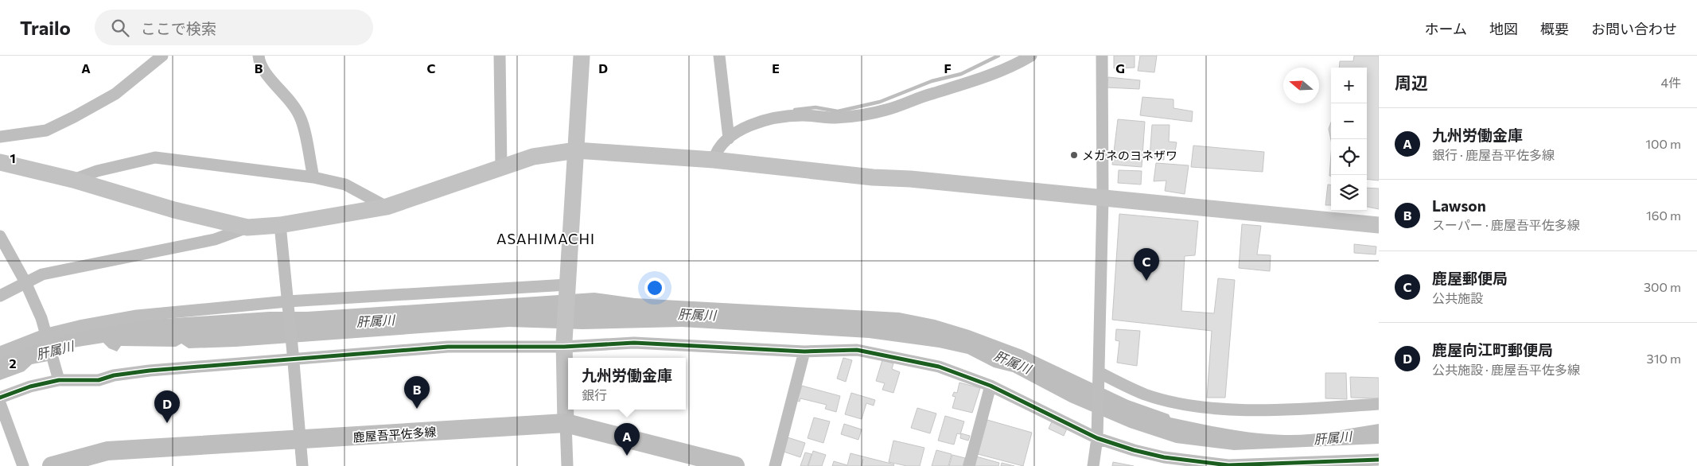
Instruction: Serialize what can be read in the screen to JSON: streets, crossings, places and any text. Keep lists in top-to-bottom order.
{
  "streets": {
    "main road": ["鹿屋吾平佐多線"]
  },
  "districts": ["ASAHIMACHI"],
  "water": ["肝属川"],
  "places": ["メガネのヨネザワ"],
  "north": "left",
  "page": {
    "header": "Trailo",
    "search": "ここで検索",
    "nav": [
      "ホーム",
      "地図",
      "概要",
      "お問い合わせ"
    ],
    "heading": ["周辺", "4件"],
    "map_buttons": ["+", "−"],
    "list": [
      {
        "mark": "A",
        "name": "九州労働金庫",
        "note": "銀行 · 鹿屋吾平佐多線",
        "value": "100 m"
      },
      {
        "mark": "B",
        "name": "Lawson",
        "note": "スーパー · 鹿屋吾平佐多線",
        "value": "160 m"
      },
      {
        "mark": "C",
        "name": "鹿屋郵便局",
        "note": "公共施設",
        "value": "300 m"
      },
      {
        "mark": "D",
        "name": "鹿屋向江町郵便局",
        "note": "公共施設 · 鹿屋吾平佐多線",
        "value": "310 m"
      }
    ],
    "pins": [
      "C",
      "B",
      "D",
      "A"
    ],
    "popup": ["九州労働金庫", "銀行"]
  },
  "grid": {
    "columns": [
      "A",
      "B",
      "C",
      "D",
      "E",
      "F",
      "G"
    ],
    "rows": ["1", "2"]
  }
}
